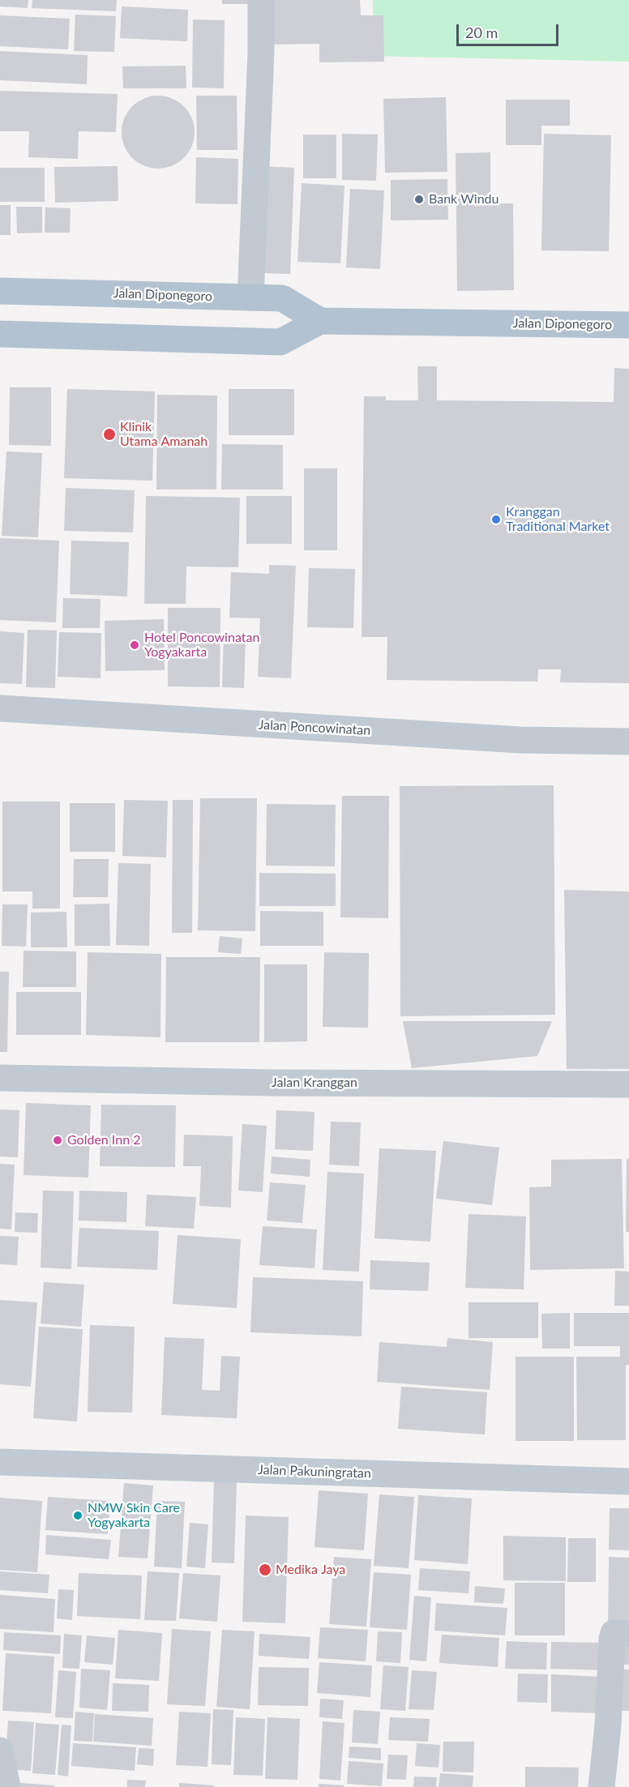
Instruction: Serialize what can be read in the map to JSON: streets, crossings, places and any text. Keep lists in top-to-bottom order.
{
  "streets": {
    "main road": ["Jalan Diponegoro"],
    "street": ["Jalan Poncowinatan", "Jalan Kranggan", "Jalan Pakuningratan"]
  },
  "places": [
    "Bank Windu",
    "Klinik Utama Amanah",
    "Kranggan Traditional Market",
    "Hotel Poncowinatan Yogyakarta",
    "Golden Inn 2",
    "NMW Skin Care Yogyakarta",
    "Medika Jaya"
  ],
  "scale_bar": "20 m"
}
